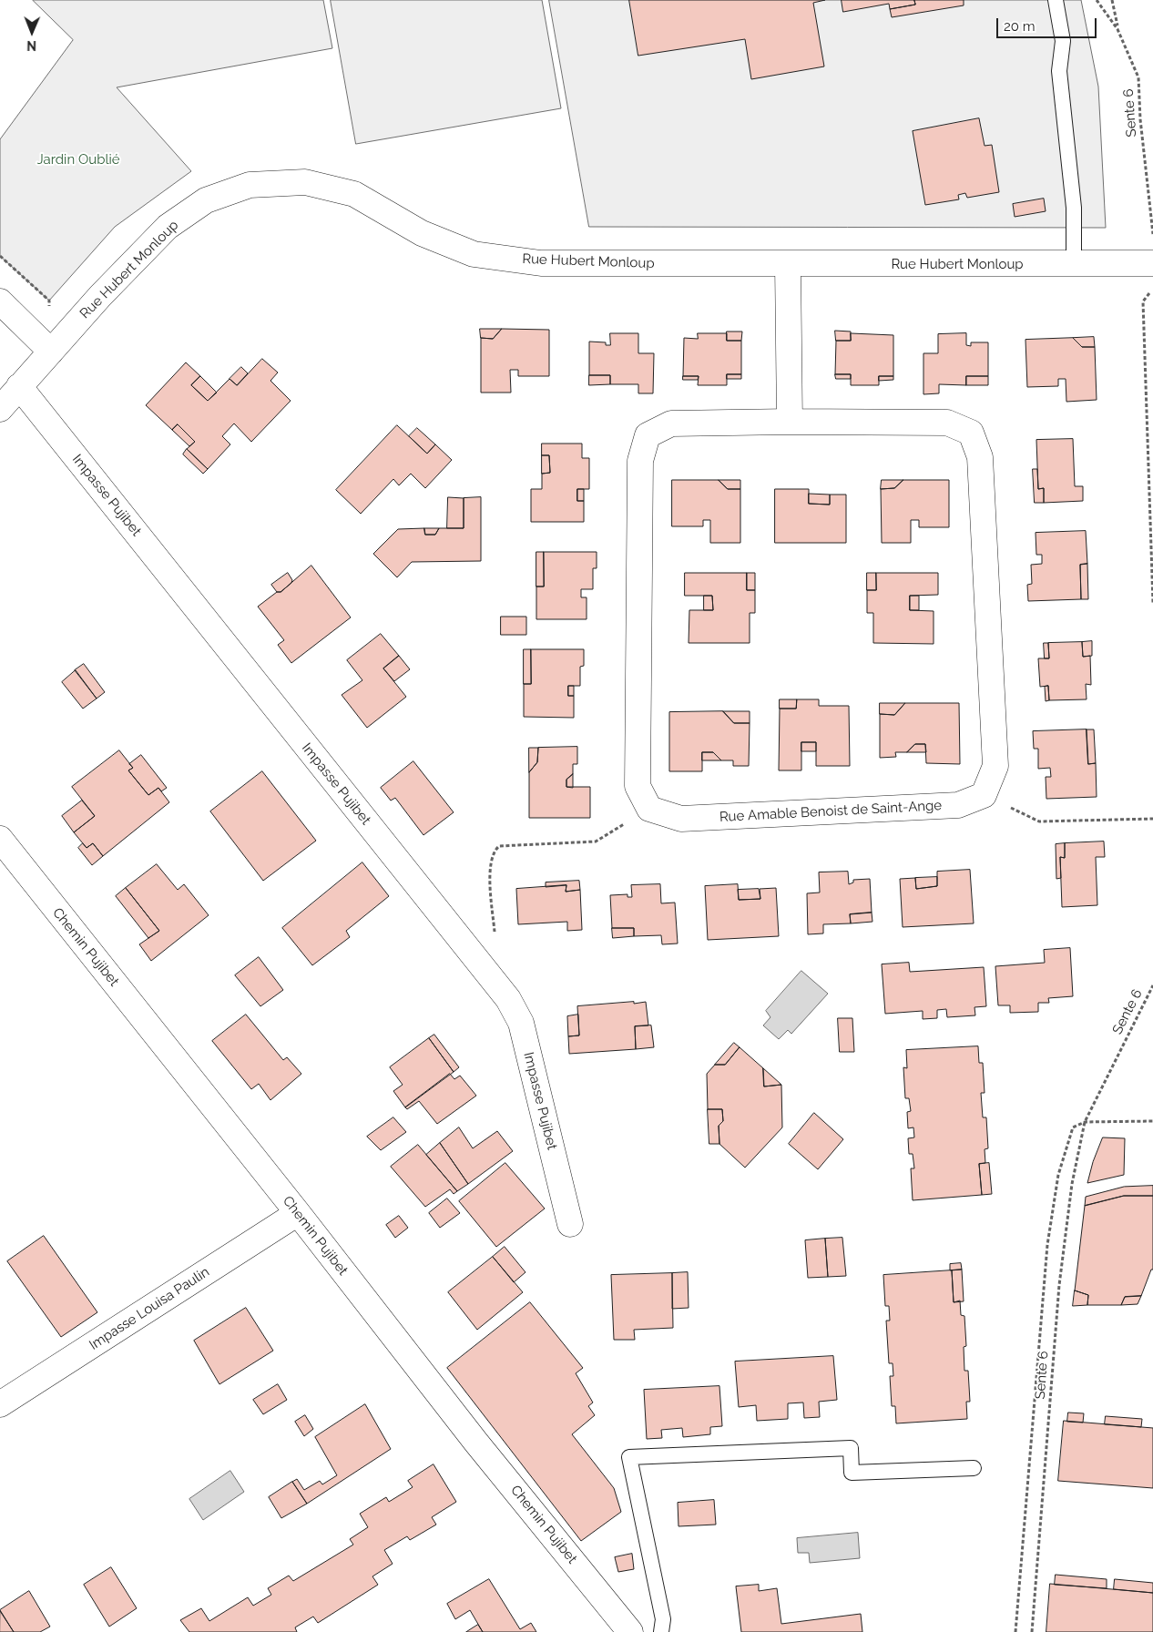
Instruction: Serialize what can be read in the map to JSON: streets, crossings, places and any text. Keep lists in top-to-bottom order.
{
  "streets": {
    "street": [
      "Rue Hubert Monloup",
      "Impasse Pujibet",
      "Rue Amable Benoist de Saint-Ange",
      "Chemin Pujibet",
      "Impasse Louisa Paulin"
    ],
    "path": ["Sente 6"]
  },
  "crossings": [
    ["Chemin Pujibet", "Impasse Louisa Paulin"]
  ],
  "parks": ["Jardin Oublié"],
  "scale_bar": "20 m",
  "north": "bottom"
}
